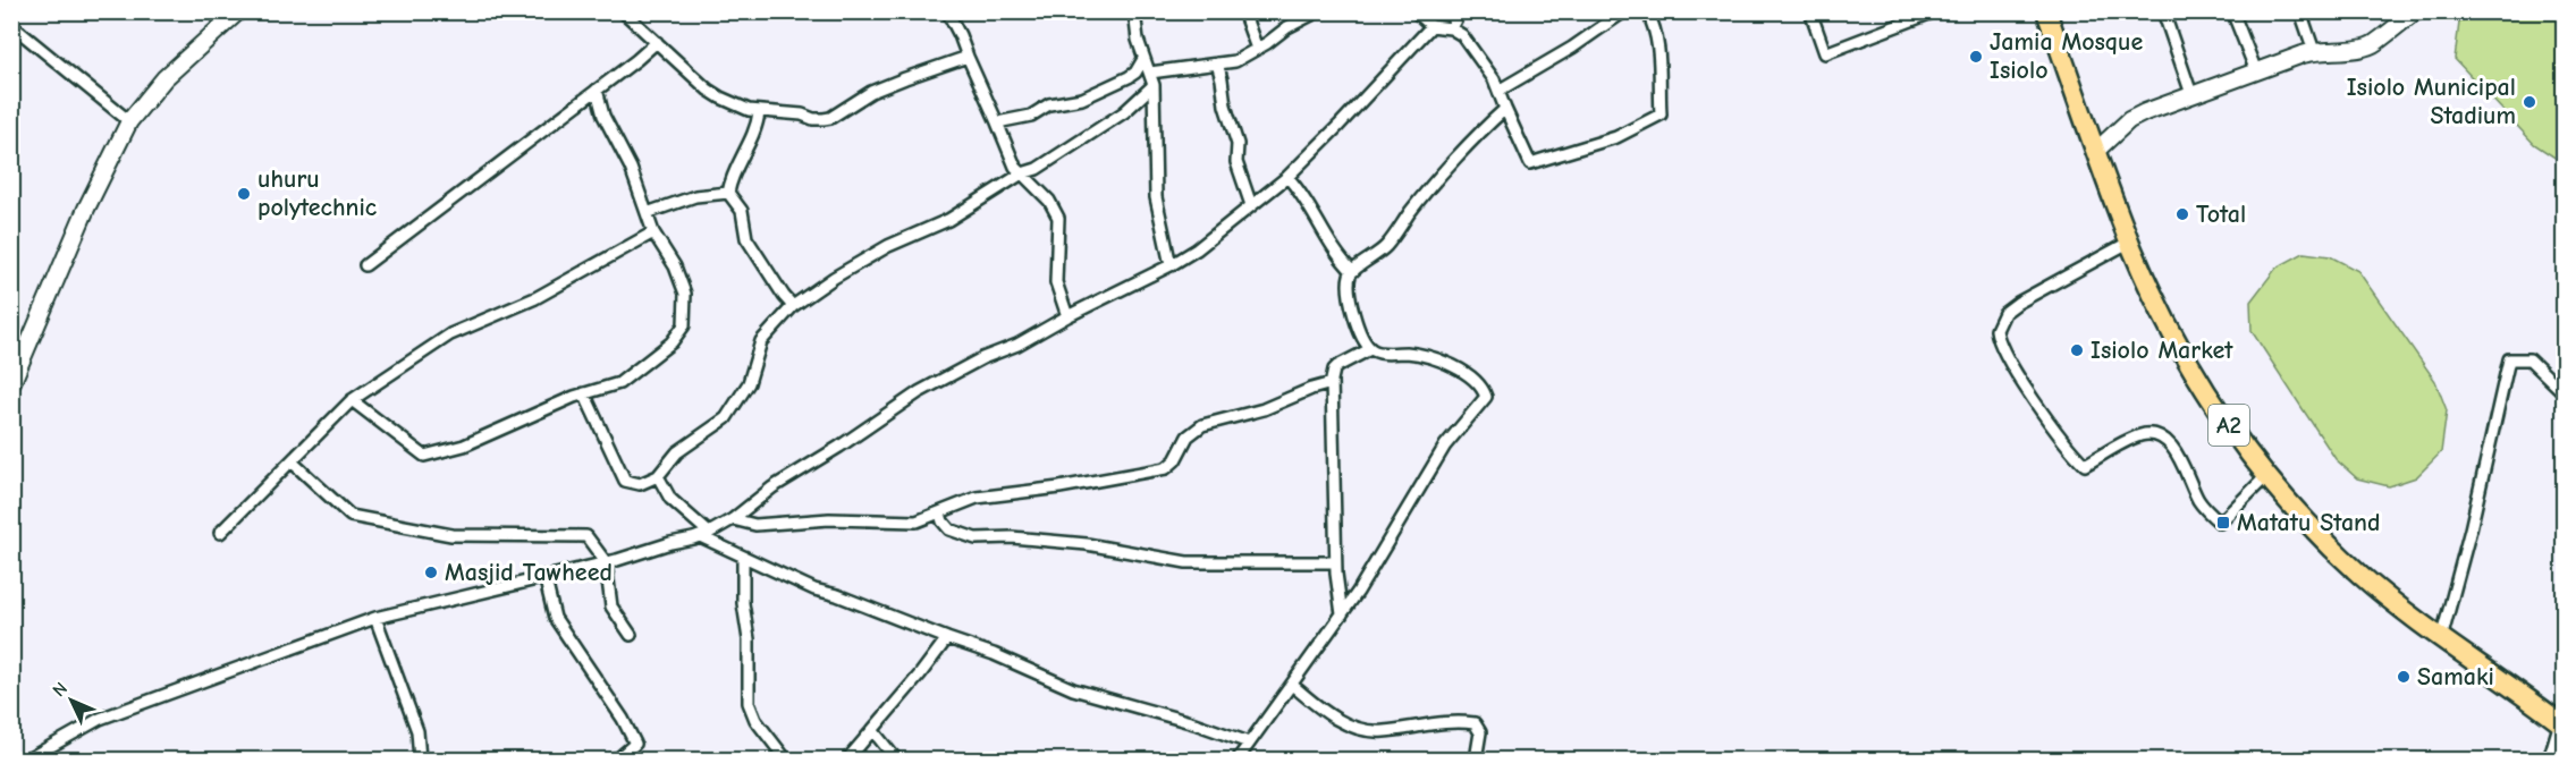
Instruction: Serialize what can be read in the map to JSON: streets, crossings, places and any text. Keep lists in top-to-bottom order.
{
  "streets": {
    "highway": ["A2"]
  },
  "places": {
    "other": [
      "Jamia Mosque Isiolo",
      "Isiolo Municipal Stadium",
      "uhuru polytechnic",
      "Total",
      "Isiolo Market",
      "Masjid Tawheed",
      "Samaki"
    ],
    "transit": ["Matatu Stand"]
  },
  "north": "top left"
}
